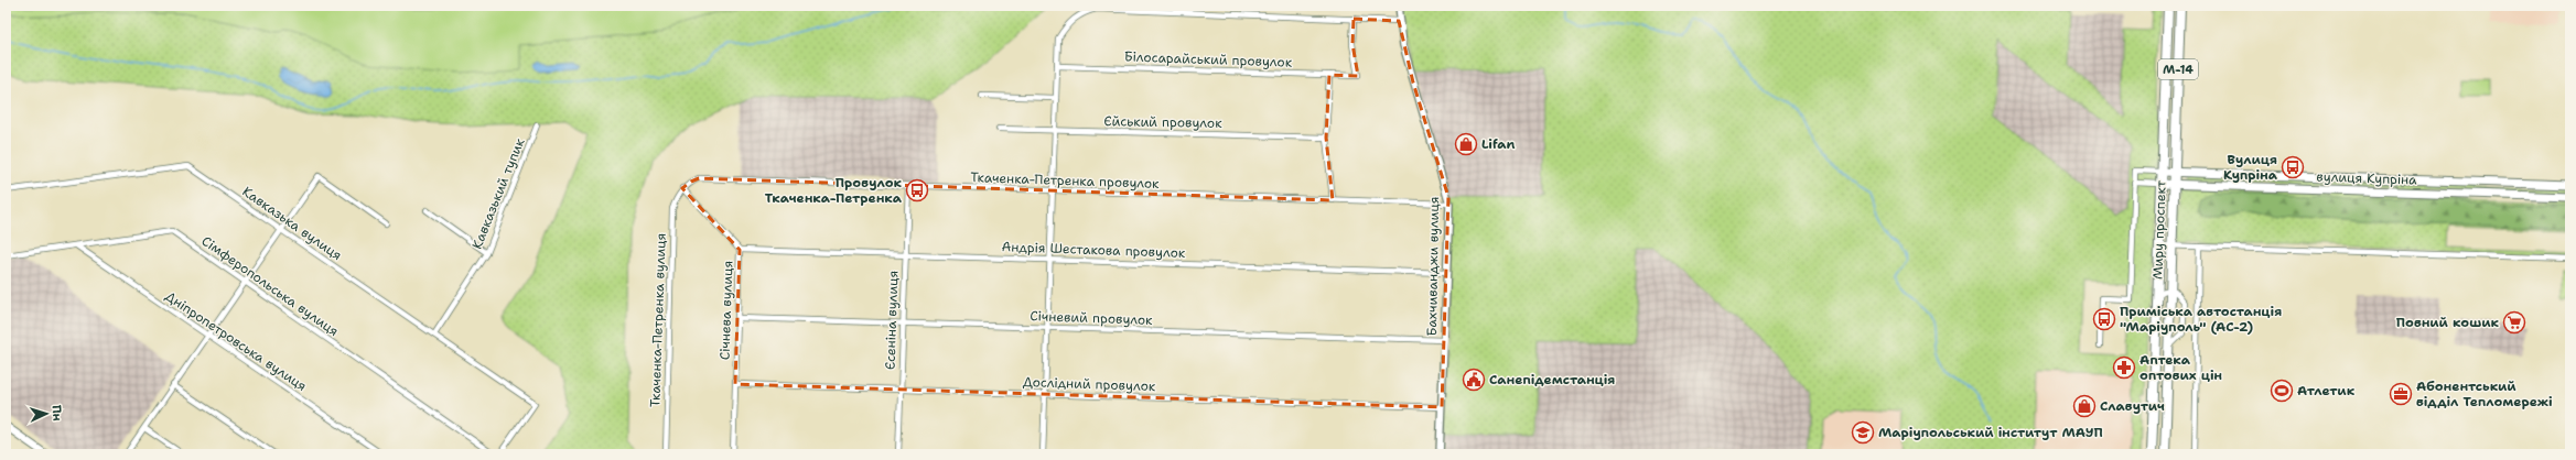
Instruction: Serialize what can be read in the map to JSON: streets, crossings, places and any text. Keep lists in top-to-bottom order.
{
  "streets": {
    "highway": ["М-14", "Миру проспект"],
    "main road": ["вулиця Купріна"],
    "street": [
      "Білосарайський провулок",
      "Єйський провулок",
      "Ткаченка-Петренка провулок",
      "Кавказький тупик",
      "Кавказька вулиця",
      "Андрія Шестакова провулок",
      "Бахчиванджи вулиця",
      "Сімферопольська вулиця",
      "Січнева вулиця",
      "Січневий провулок",
      "Ткаченка-Петренка вулиця",
      "Єсеніна вулиця",
      "Дніпропетровська вулиця",
      "Дослідний провулок"
    ]
  },
  "crossings": [
    ["вулиця Купріна", "Миру проспект"],
    ["Ткаченка-Петренка провулок", "Бахчиванджи вулиця"],
    ["Ткаченка-Петренка провулок", "Січнева вулиця"],
    ["Ткаченка-Петренка провулок", "Ткаченка-Петренка вулиця"],
    ["Ткаченка-Петренка провулок", "Єсеніна вулиця"],
    ["Кавказький тупик", "Кавказька вулиця"],
    ["Андрія Шестакова провулок", "Бахчиванджи вулиця"],
    ["Андрія Шестакова провулок", "Січнева вулиця"],
    ["Андрія Шестакова провулок", "Єсеніна вулиця"],
    ["Бахчиванджи вулиця", "Січневий провулок"],
    ["Бахчиванджи вулиця", "Дослідний провулок"],
    ["Сімферопольська вулиця", "Дніпропетровська вулиця"],
    ["Січнева вулиця", "Січневий провулок"],
    ["Січнева вулиця", "Ткаченка-Петренка вулиця"],
    ["Січнева вулиця", "Дослідний провулок"],
    ["Січневий провулок", "Єсеніна вулиця"],
    ["Єсеніна вулиця", "Дослідний провулок"]
  ],
  "places": {
    "shop": ["Lifan", "Славутич"],
    "bus stop": ["Вулиця Купріна", "Провулок Ткаченка-Петренка", "Приміська автостанція \"Маріуполь\" (АС-2)"],
    "supermarket": ["Повний кошик"],
    "pharmacy": ["Аптека оптових цін"],
    "public building": ["Санепідемстанція"],
    "sports": ["Атлетик"],
    "office": ["Абонентський відділ Тепломережі"],
    "school or university": ["Маріупольський інститут МАУП"]
  },
  "north": "right"
}
